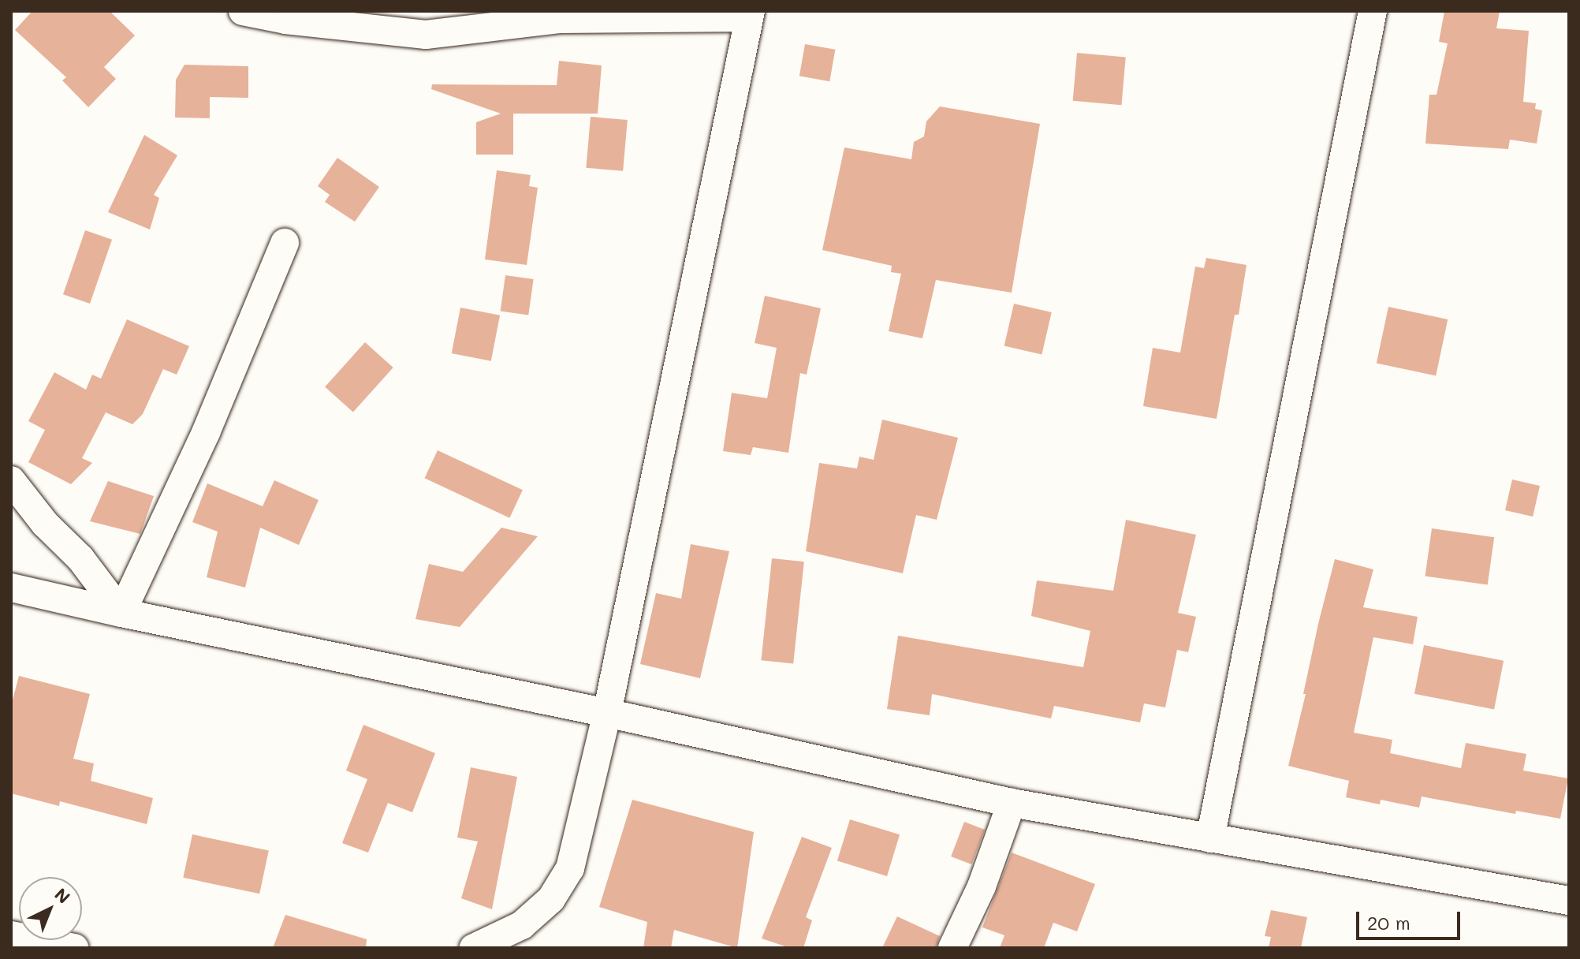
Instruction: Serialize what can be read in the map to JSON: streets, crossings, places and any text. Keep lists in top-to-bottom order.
{
  "scale_bar": "20 m",
  "north": "top right"
}
